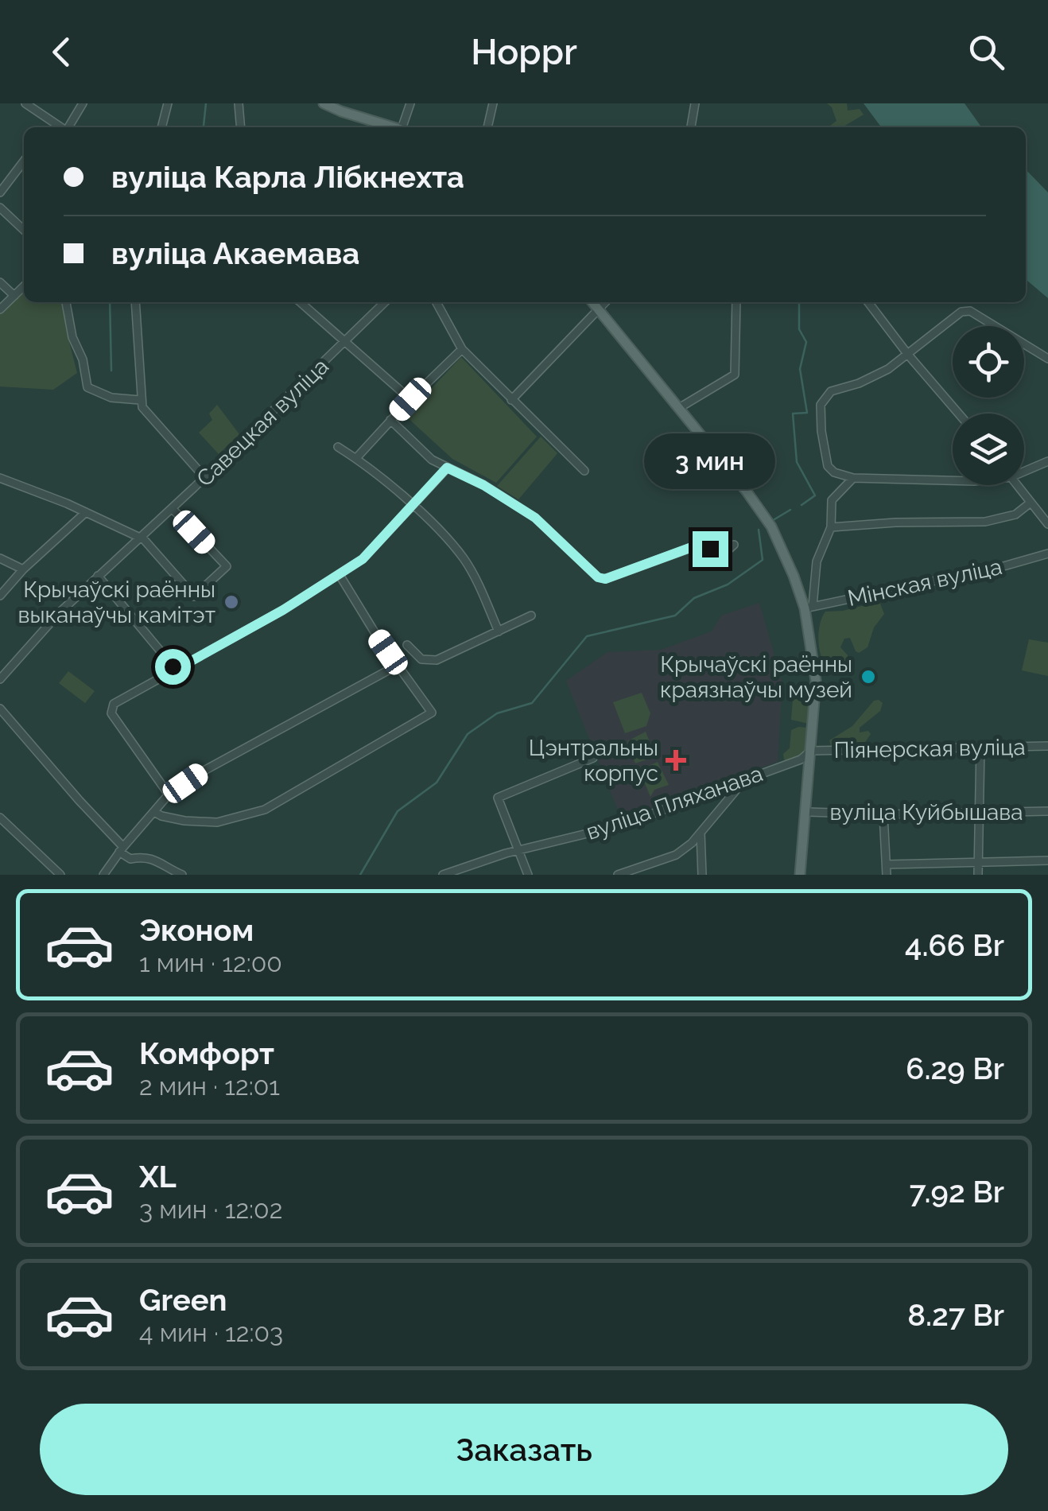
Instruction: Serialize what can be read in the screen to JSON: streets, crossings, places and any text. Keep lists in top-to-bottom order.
{
  "streets": {
    "street": [
      "Савецкая вуліца",
      "Мінская вуліца",
      "Піянерская вуліца",
      "вуліца Пляханава",
      "вуліца Куйбышава"
    ]
  },
  "crossings": [
    ["Піянерская вуліца", "вуліца Пляханава"]
  ],
  "places": {
    "other": ["Крычаўскі раённы выканаўчы камітэт", "Крычаўскі раённы краязнаўчы музей"],
    "health": ["Цэнтральны корпус"]
  },
  "page": {
    "header": "Hoppr",
    "banner": ["вуліца Карла Лібкнехта", "вуліца Акаемава"],
    "bubble": "3 мин",
    "list": [
      {
        "name": "Эконом",
        "note": "1 мин · 12:00",
        "value": "4.66 Br"
      },
      {
        "name": "Комфорт",
        "note": "2 мин · 12:01",
        "value": "6.29 Br"
      },
      {
        "name": "XL",
        "note": "3 мин · 12:02",
        "value": "7.92 Br"
      },
      {
        "name": "Green",
        "note": "4 мин · 12:03",
        "value": "8.27 Br"
      }
    ],
    "buttons": "Заказать"
  }
}
